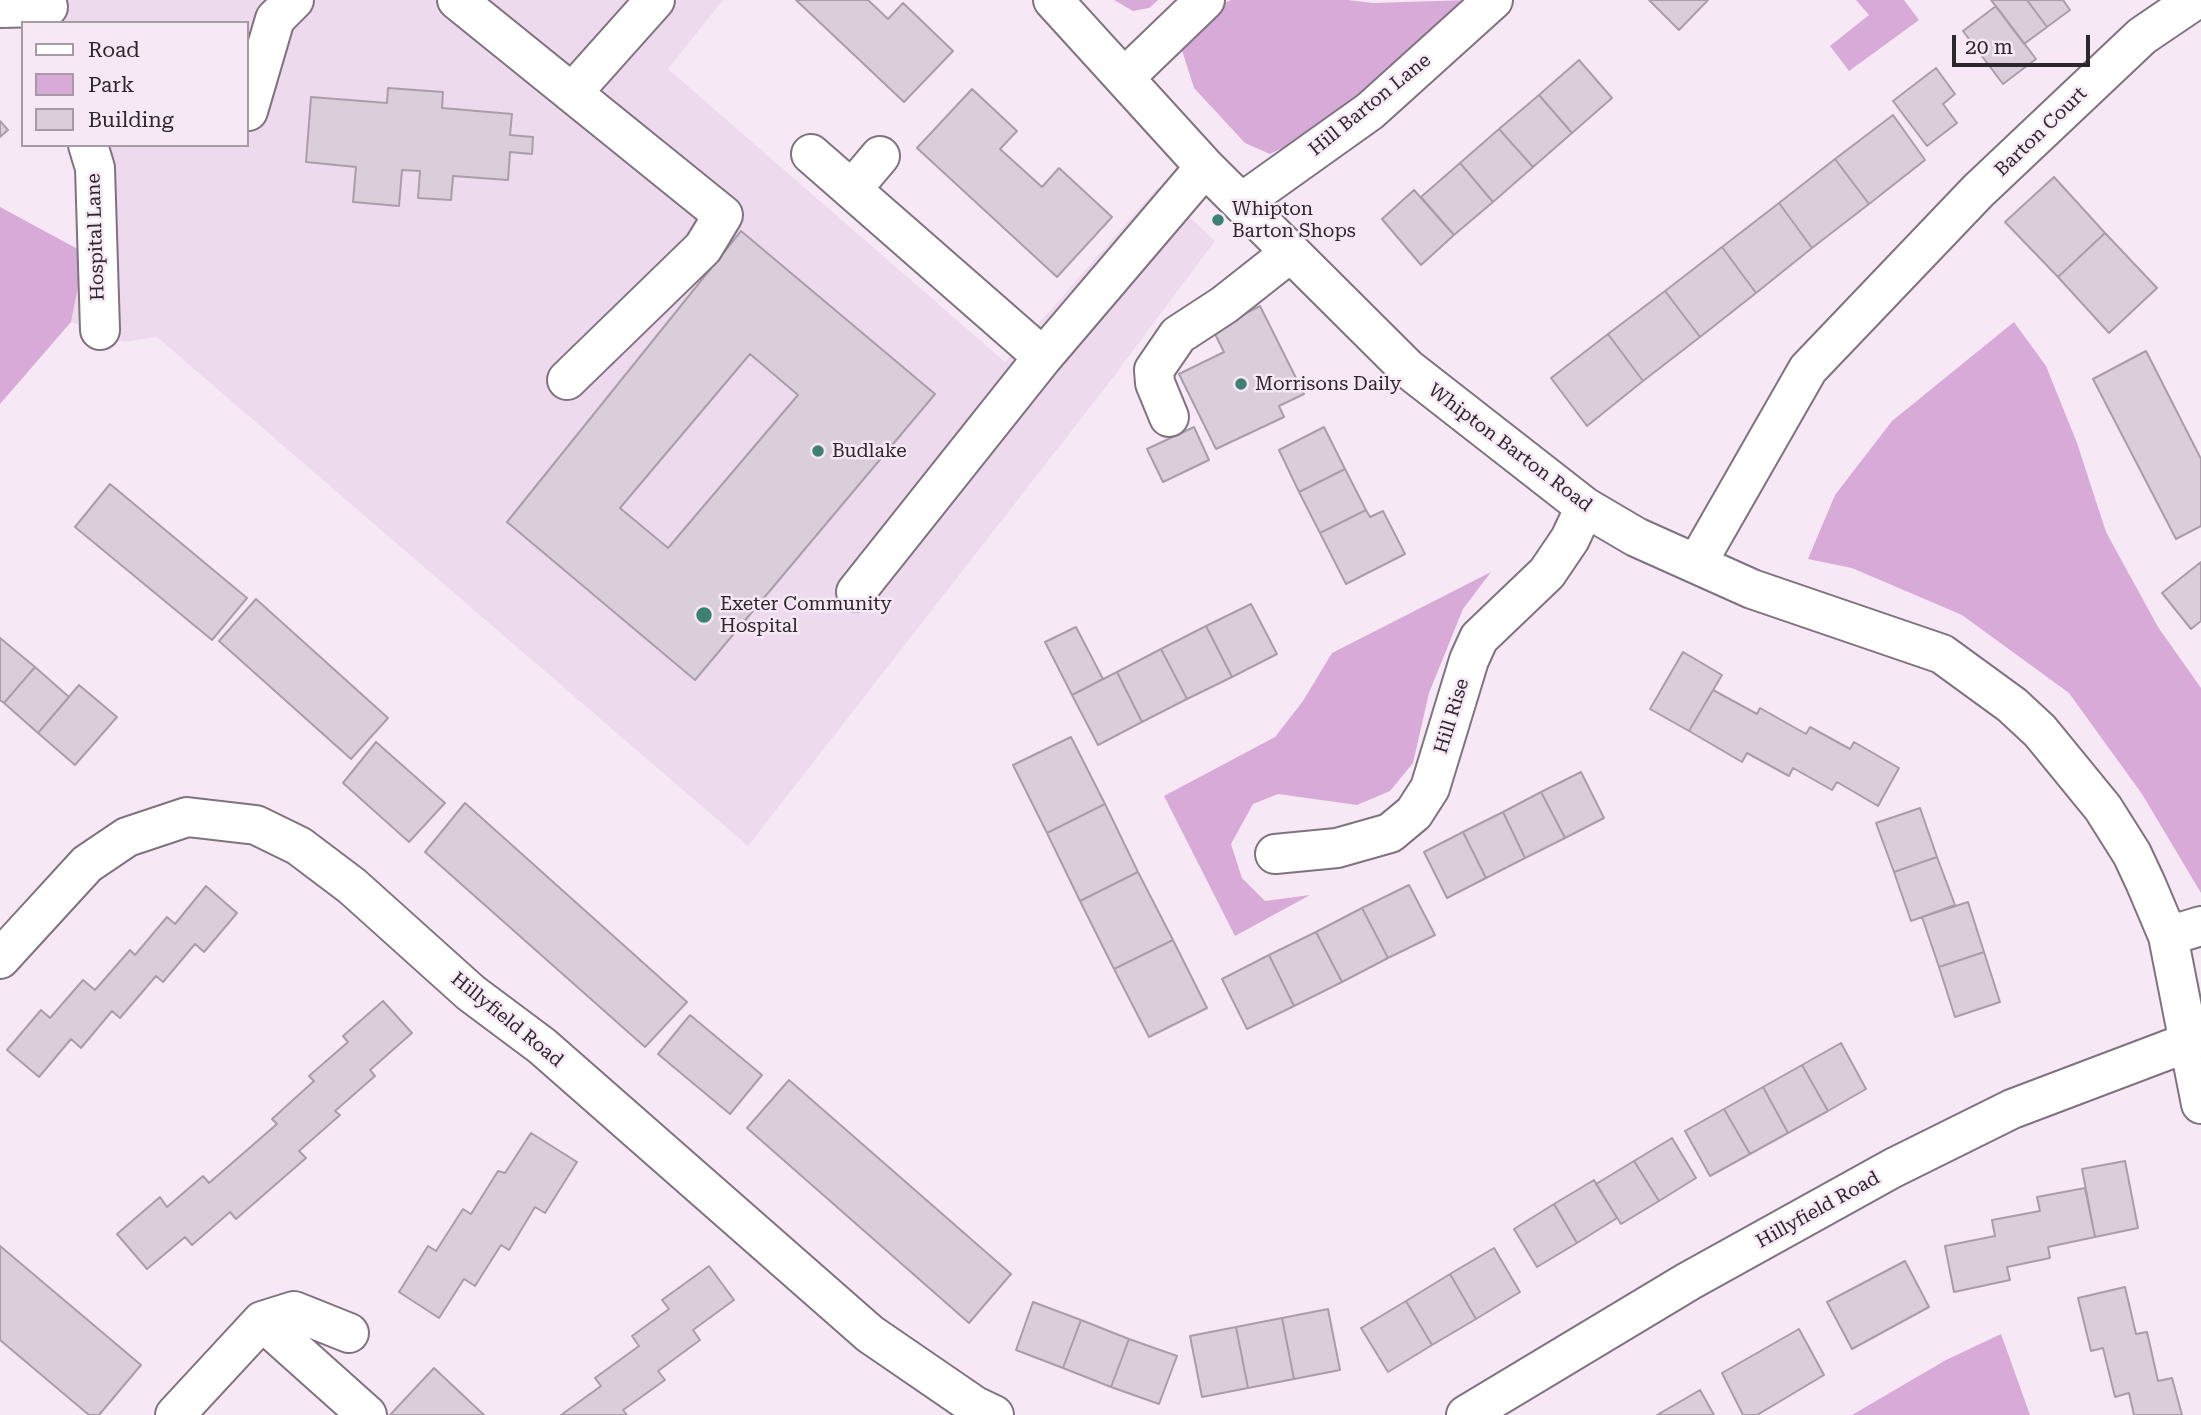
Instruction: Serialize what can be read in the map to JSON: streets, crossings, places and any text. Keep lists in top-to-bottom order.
{
  "streets": {
    "street": [
      "Hill Barton Lane",
      "Barton Court",
      "Hospital Lane",
      "Whipton Barton Road",
      "Hill Rise",
      "Hillyfield Road"
    ]
  },
  "crossings": [
    ["Hill Barton Lane", "Whipton Barton Road"],
    ["Barton Court", "Whipton Barton Road"],
    ["Whipton Barton Road", "Hill Rise"],
    ["Whipton Barton Road", "Hillyfield Road"]
  ],
  "places": [
    "Whipton Barton Shops",
    "Morrisons Daily",
    "Budlake",
    "Exeter Community Hospital"
  ],
  "legend": ["Road", "Park", "Building"],
  "scale_bar": "20 m"
}
